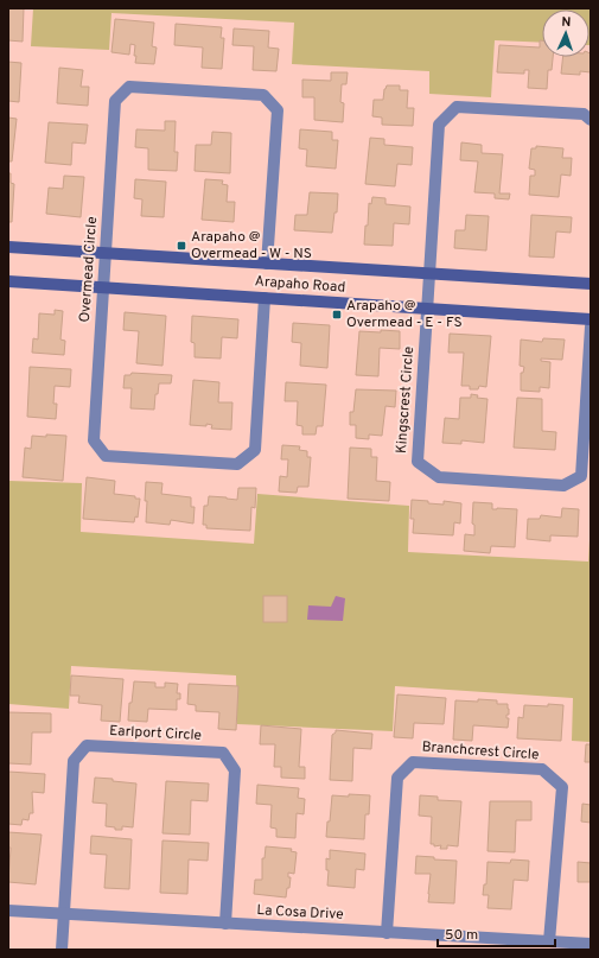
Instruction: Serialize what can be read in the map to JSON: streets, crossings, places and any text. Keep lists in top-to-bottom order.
{
  "streets": {
    "main road": ["Arapaho Road"],
    "street": [
      "Overmead Circle",
      "Kingscrest Circle",
      "Earlport Circle",
      "Branchcrest Circle",
      "La Cosa Drive"
    ]
  },
  "crossings": [
    ["Overmead Circle", "Arapaho Road"],
    ["Arapaho Road", "Kingscrest Circle"],
    ["Earlport Circle", "La Cosa Drive"],
    ["Branchcrest Circle", "La Cosa Drive"]
  ],
  "places": {
    "transit": ["Arapaho @ Overmead - W - NS", "Arapaho @ Overmead - E - FS"]
  },
  "scale_bar": "50 m",
  "north": "top"
}
